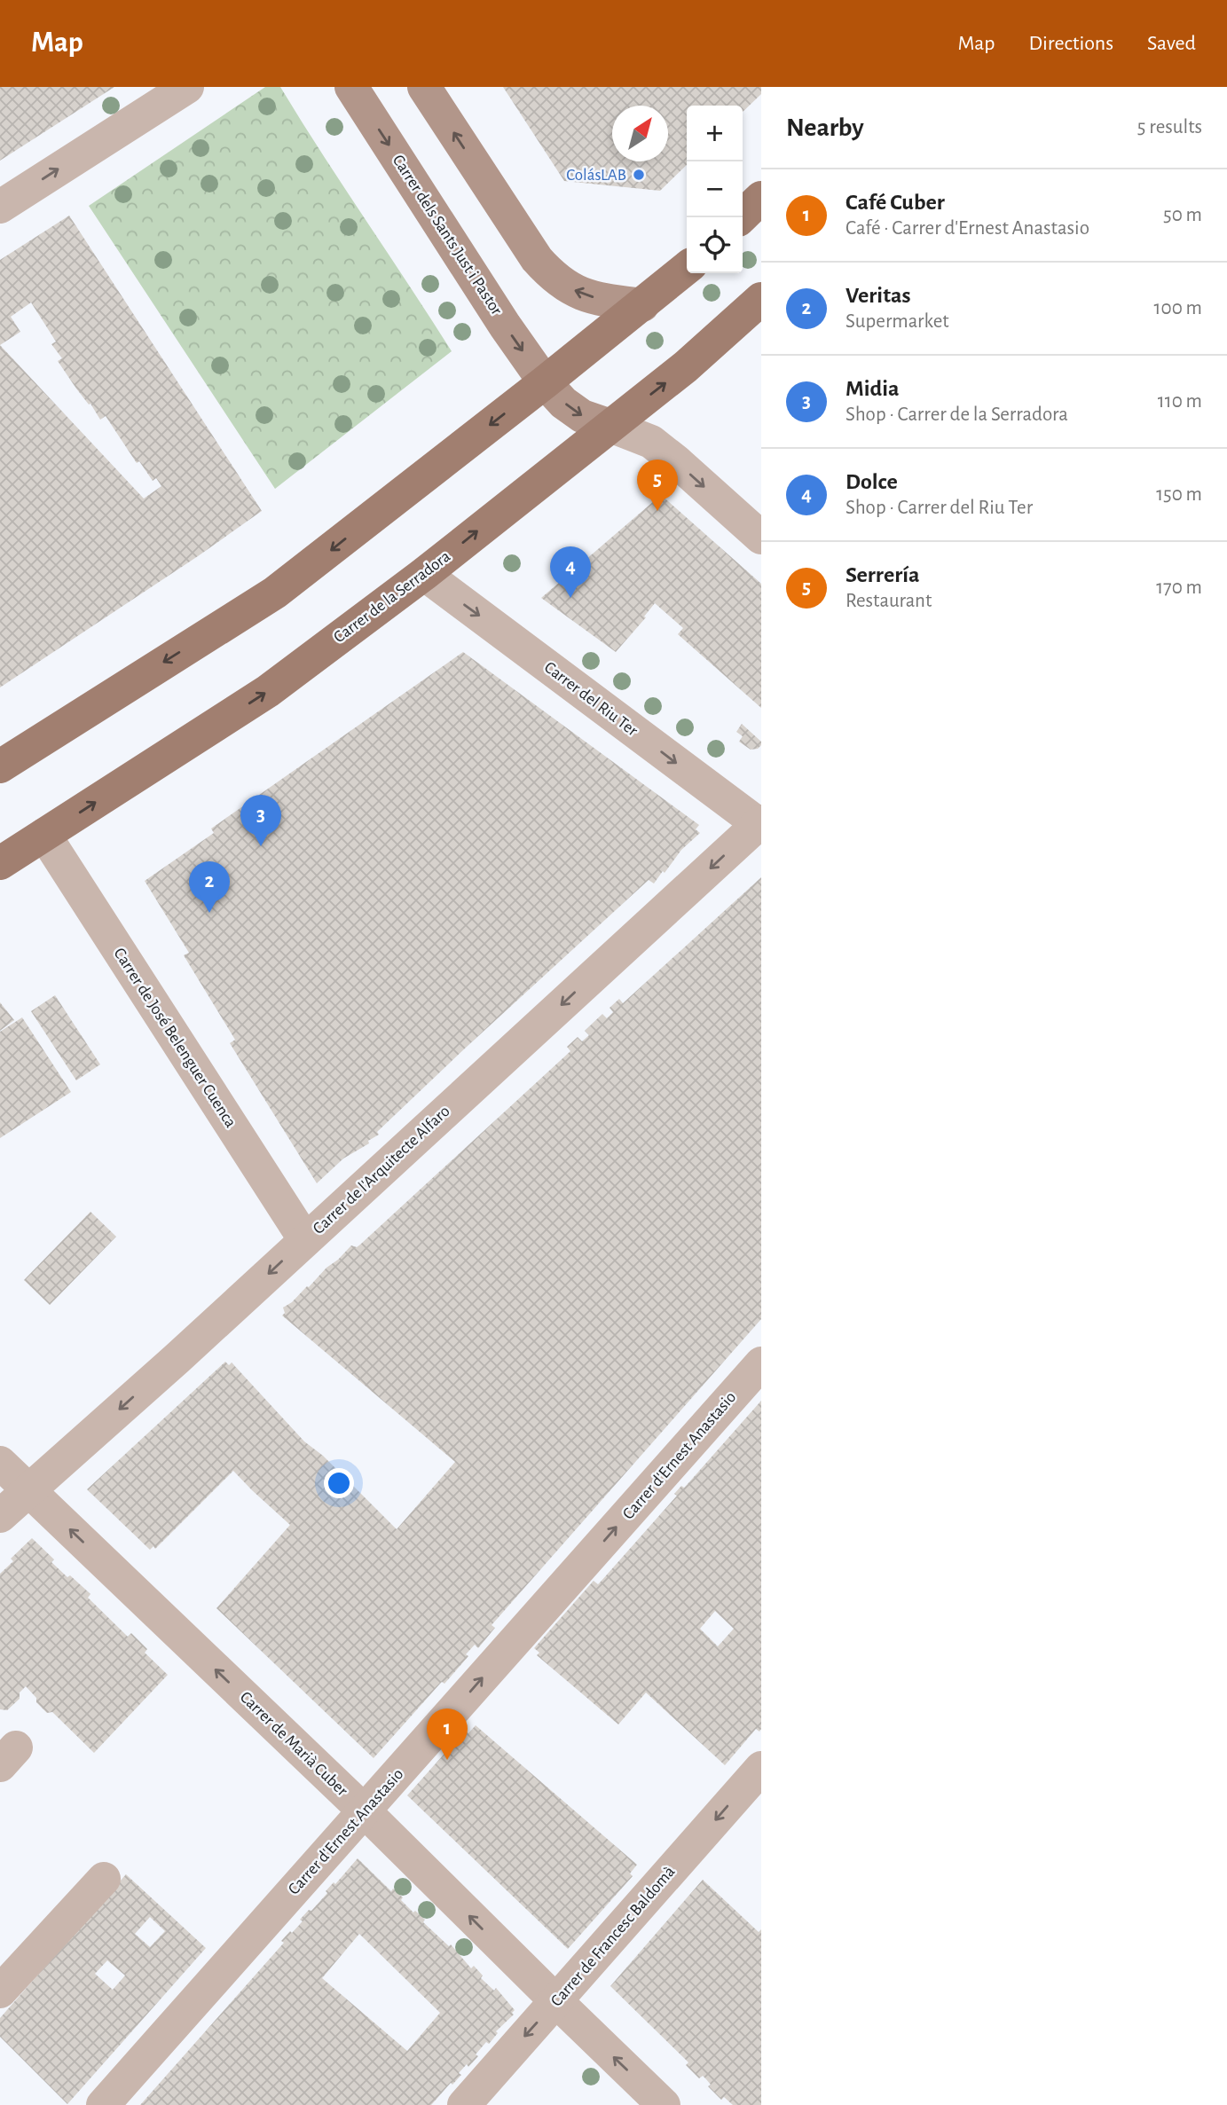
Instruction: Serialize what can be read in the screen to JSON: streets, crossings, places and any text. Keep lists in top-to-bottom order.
{
  "streets": {
    "main road": ["Carrer de la Serradora"],
    "street": [
      "Carrer dels Sants Just i Pastor",
      "Carrer del Riu Ter",
      "Carrer de José Belenguer Cuenca",
      "Carrer de l'Arquitecte Alfaro",
      "Carrer d'Ernest Anastasio",
      "Carrer de Marià Cuber",
      "Carrer de Francesc Baldomà"
    ]
  },
  "crossings": [
    ["Carrer dels Sants Just i Pastor", "Carrer de la Serradora"],
    ["Carrer de la Serradora", "Carrer del Riu Ter"],
    ["Carrer de la Serradora", "Carrer de José Belenguer Cuenca"],
    ["Carrer del Riu Ter", "Carrer de l'Arquitecte Alfaro"],
    ["Carrer de José Belenguer Cuenca", "Carrer de l'Arquitecte Alfaro"],
    ["Carrer de l'Arquitecte Alfaro", "Carrer de Marià Cuber"],
    ["Carrer d'Ernest Anastasio", "Carrer de Marià Cuber"],
    ["Carrer de Marià Cuber", "Carrer de Francesc Baldomà"]
  ],
  "one_way": [
    "Carrer de l'Arquitecte Alfaro",
    "Carrer d'Ernest Anastasio",
    "Carrer de Marià Cuber",
    "Carrer de Francesc Baldomà"
  ],
  "places": ["ColásLAB"],
  "north": "top right",
  "page": {
    "header": "Map",
    "nav": ["Map", "Directions", "Saved"],
    "heading": ["Nearby", "5 results"],
    "map_buttons": ["+", "−"],
    "list": [
      {
        "mark": "1",
        "name": "Café Cuber",
        "note": "Café · Carrer d'Ernest Anastasio",
        "value": "50 m"
      },
      {
        "mark": "2",
        "name": "Veritas",
        "note": "Supermarket",
        "value": "100 m"
      },
      {
        "mark": "3",
        "name": "Midia",
        "note": "Shop · Carrer de la Serradora",
        "value": "110 m"
      },
      {
        "mark": "4",
        "name": "Dolce",
        "note": "Shop · Carrer del Riu Ter",
        "value": "150 m"
      },
      {
        "mark": "5",
        "name": "Serrería",
        "note": "Restaurant",
        "value": "170 m"
      }
    ],
    "pins": [
      "5",
      "4",
      "3",
      "2",
      "1"
    ]
  }
}
